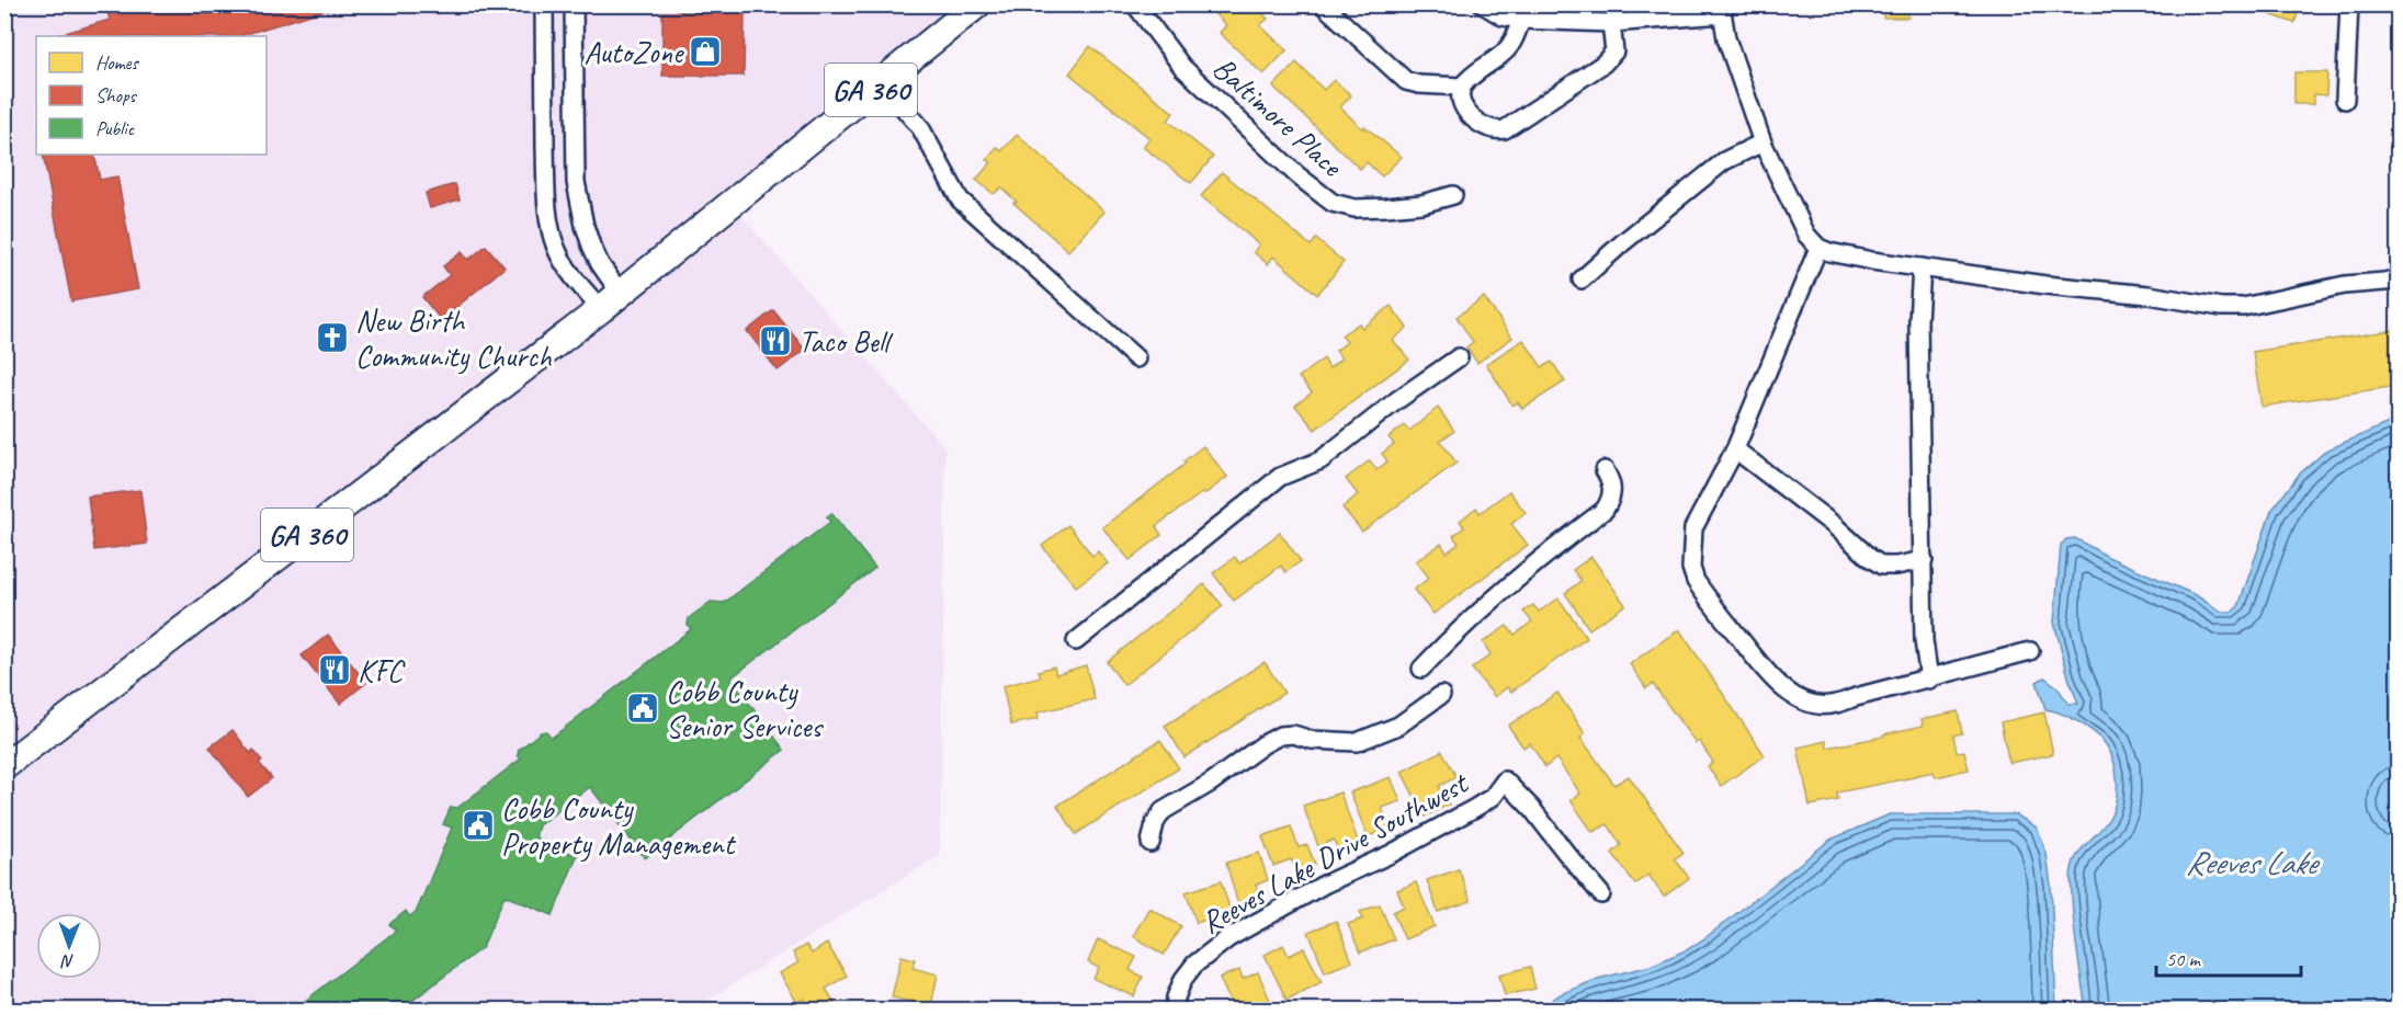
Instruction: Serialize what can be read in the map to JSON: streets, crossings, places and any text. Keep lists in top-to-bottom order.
{
  "streets": {
    "main road": ["GA 360"],
    "street": ["Baltimore Place", "Reeves Lake Drive Southwest"]
  },
  "water": ["Reeves Lake"],
  "places": {
    "shop": ["AutoZone"],
    "church": ["New Birth Community Church"],
    "restaurant": ["Taco Bell", "KFC"],
    "public building": ["Cobb County Senior Services", "Cobb County Property Management"]
  },
  "legend": ["Homes", "Shops", "Public"],
  "scale_bar": "50 m",
  "north": "bottom"
}
